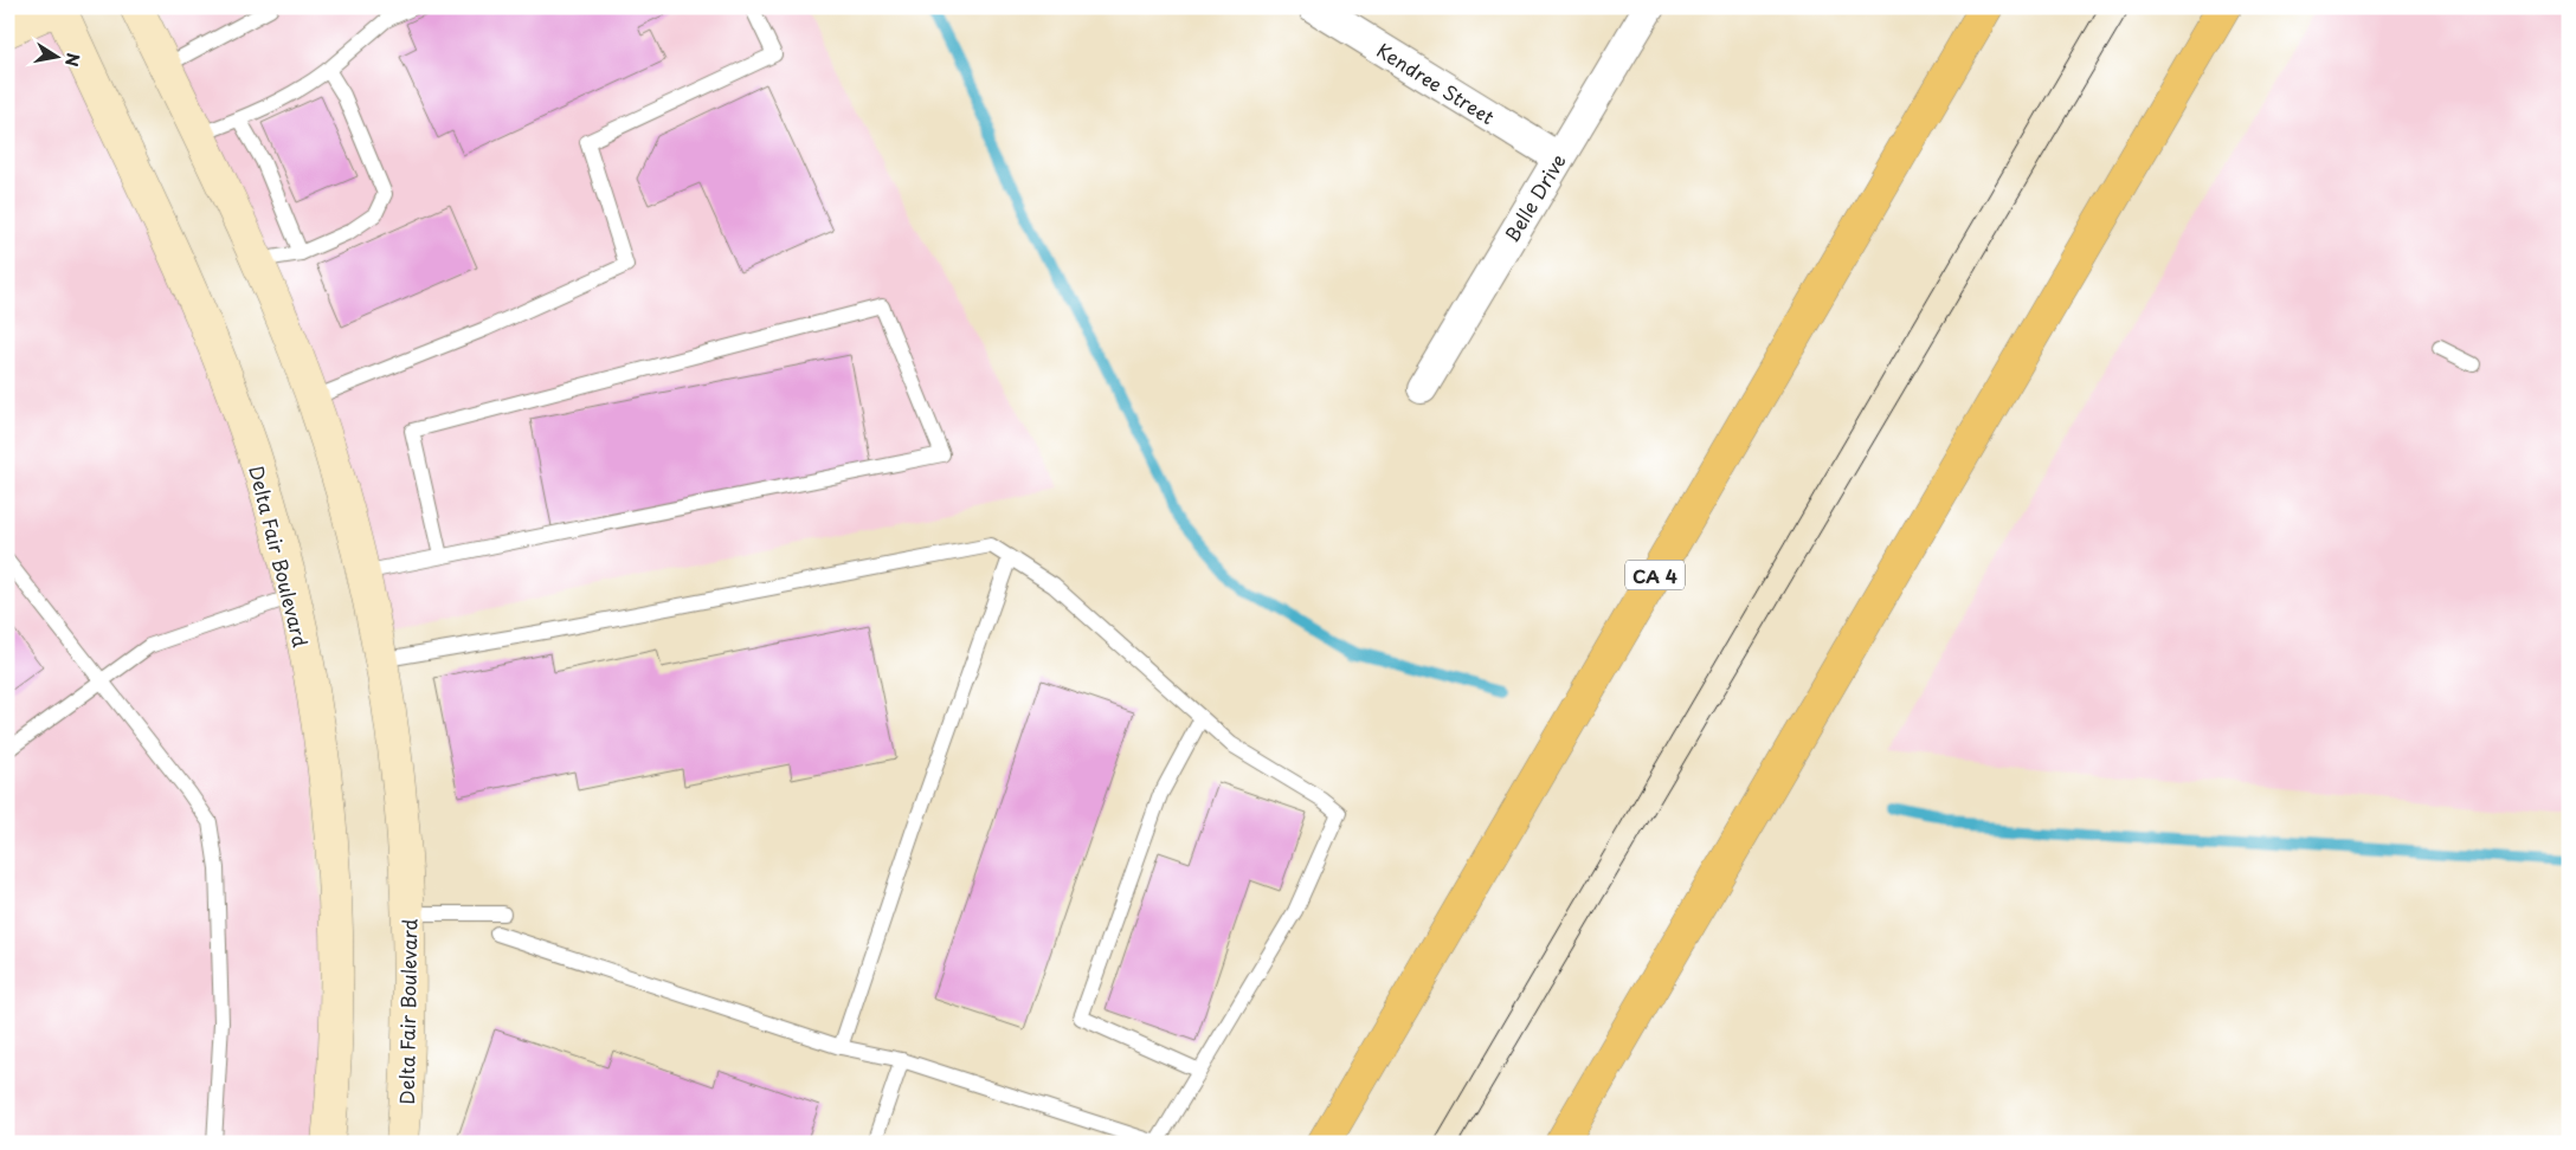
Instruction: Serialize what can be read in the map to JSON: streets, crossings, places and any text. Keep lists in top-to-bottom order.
{
  "streets": {
    "highway": ["CA 4"],
    "main road": ["Delta Fair Boulevard"],
    "street": ["Kendree Street", "Belle Drive"]
  },
  "crossings": [
    ["Kendree Street", "Belle Drive"]
  ],
  "north": "right"
}
